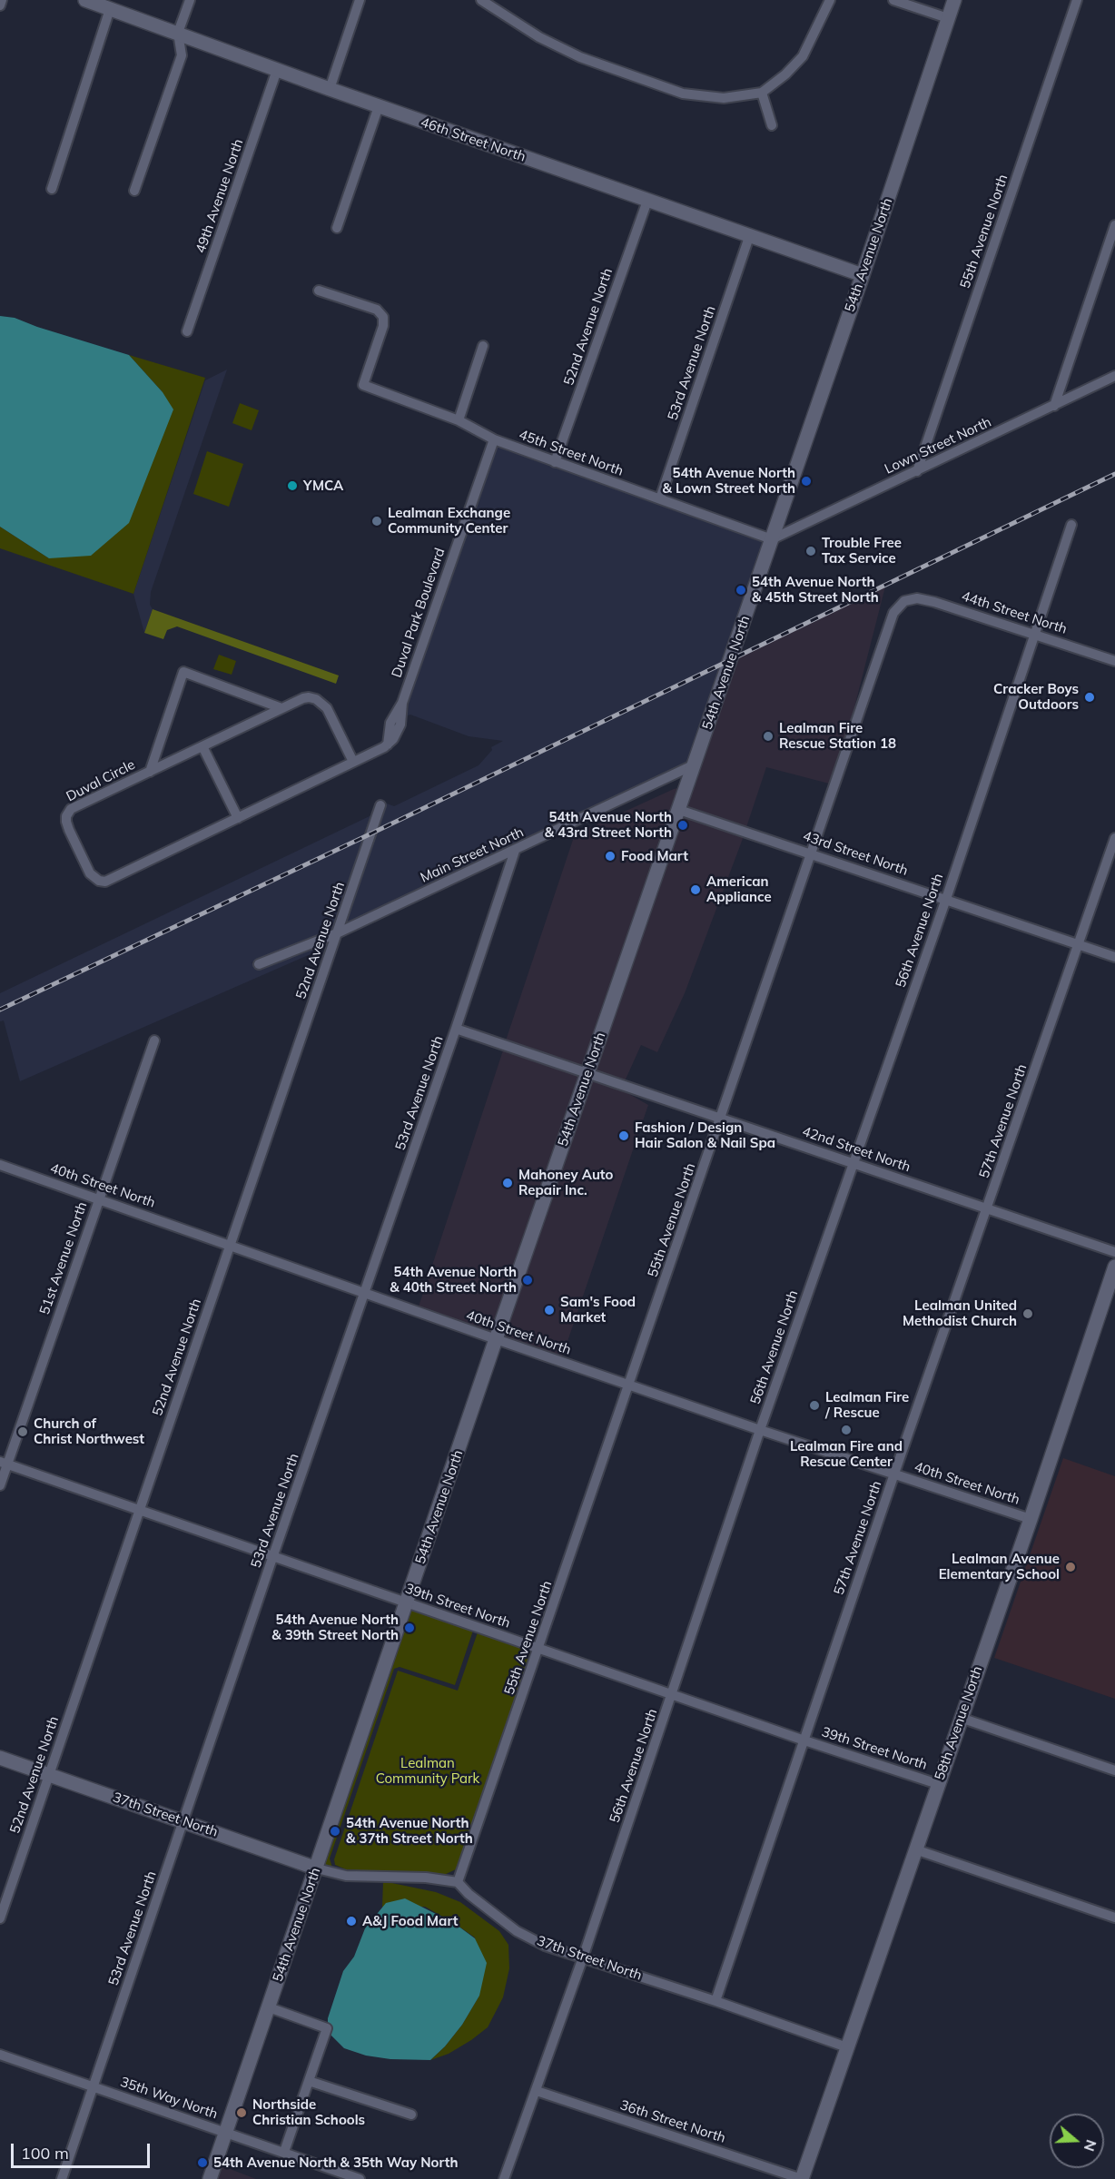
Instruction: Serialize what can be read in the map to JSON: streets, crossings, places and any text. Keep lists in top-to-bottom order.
{
  "streets": {
    "main road": [
      "46th Street North",
      "54th Avenue North",
      "58th Avenue North",
      "37th Street North"
    ],
    "street": [
      "49th Avenue North",
      "55th Avenue North",
      "52nd Avenue North",
      "53rd Avenue North",
      "Lown Street North",
      "45th Street North",
      "Duval Park Boulevard",
      "44th Street North",
      "Duval Circle",
      "43rd Street North",
      "Main Street North",
      "56th Avenue North",
      "57th Avenue North",
      "42nd Street North",
      "40th Street North",
      "51st Avenue North",
      "39th Street North",
      "35th Way North",
      "36th Street North"
    ]
  },
  "crossings": [
    ["46th Street North", "49th Avenue North"],
    ["46th Street North", "54th Avenue North"],
    ["46th Street North", "52nd Avenue North"],
    ["46th Street North", "53rd Avenue North"],
    ["55th Avenue North", "Lown Street North"],
    ["55th Avenue North", "44th Street North"],
    ["55th Avenue North", "43rd Street North"],
    ["55th Avenue North", "42nd Street North"],
    ["55th Avenue North", "40th Street North"],
    ["55th Avenue North", "39th Street North"],
    ["55th Avenue North", "37th Street North"],
    ["54th Avenue North", "Lown Street North"],
    ["54th Avenue North", "45th Street North"],
    ["54th Avenue North", "43rd Street North"],
    ["54th Avenue North", "Main Street North"],
    ["54th Avenue North", "42nd Street North"],
    ["54th Avenue North", "40th Street North"],
    ["54th Avenue North", "39th Street North"],
    ["54th Avenue North", "37th Street North"],
    ["54th Avenue North", "35th Way North"],
    ["52nd Avenue North", "45th Street North"],
    ["52nd Avenue North", "Main Street North"],
    ["52nd Avenue North", "40th Street North"],
    ["52nd Avenue North", "39th Street North"],
    ["52nd Avenue North", "37th Street North"],
    ["53rd Avenue North", "45th Street North"],
    ["53rd Avenue North", "Main Street North"],
    ["53rd Avenue North", "42nd Street North"],
    ["53rd Avenue North", "40th Street North"],
    ["53rd Avenue North", "39th Street North"],
    ["53rd Avenue North", "37th Street North"],
    ["53rd Avenue North", "35th Way North"],
    ["Lown Street North", "45th Street North"],
    ["45th Street North", "Duval Park Boulevard"],
    ["Duval Park Boulevard", "Duval Circle"],
    ["44th Street North", "56th Avenue North"],
    ["43rd Street North", "56th Avenue North"],
    ["43rd Street North", "57th Avenue North"],
    ["56th Avenue North", "42nd Street North"],
    ["56th Avenue North", "40th Street North"],
    ["56th Avenue North", "39th Street North"],
    ["56th Avenue North", "37th Street North"],
    ["56th Avenue North", "36th Street North"],
    ["57th Avenue North", "42nd Street North"],
    ["57th Avenue North", "40th Street North"],
    ["57th Avenue North", "39th Street North"],
    ["57th Avenue North", "37th Street North"],
    ["40th Street North", "51st Avenue North"],
    ["40th Street North", "58th Avenue North"],
    ["51st Avenue North", "39th Street North"],
    ["39th Street North", "58th Avenue North"],
    ["58th Avenue North", "37th Street North"],
    ["58th Avenue North", "36th Street North"]
  ],
  "parks": ["Lealman Community Park"],
  "places": [
    "54th Avenue North & Lown Street North",
    "YMCA",
    "Lealman Exchange Community Center",
    "Trouble Free Tax Service",
    "54th Avenue North & 45th Street North",
    "Cracker Boys Outdoors",
    "Lealman Fire Rescue Station 18",
    "54th Avenue North & 43rd Street North",
    "Food Mart",
    "American Appliance",
    "Fashion / Design Hair Salon & Nail Spa",
    "Mahoney Auto Repair Inc.",
    "54th Avenue North & 40th Street North",
    "Sam's Food Market",
    "Lealman United Methodist Church",
    "Lealman Fire / Rescue",
    "Lealman Fire and Rescue Center",
    "Church of Christ Northwest",
    "Lealman Avenue Elementary School",
    "54th Avenue North & 39th Street North",
    "54th Avenue North & 37th Street North",
    "A&J Food Mart",
    "Northside Christian Schools",
    "54th Avenue North & 35th Way North"
  ],
  "scale_bar": "100 m",
  "north": "right"
}
